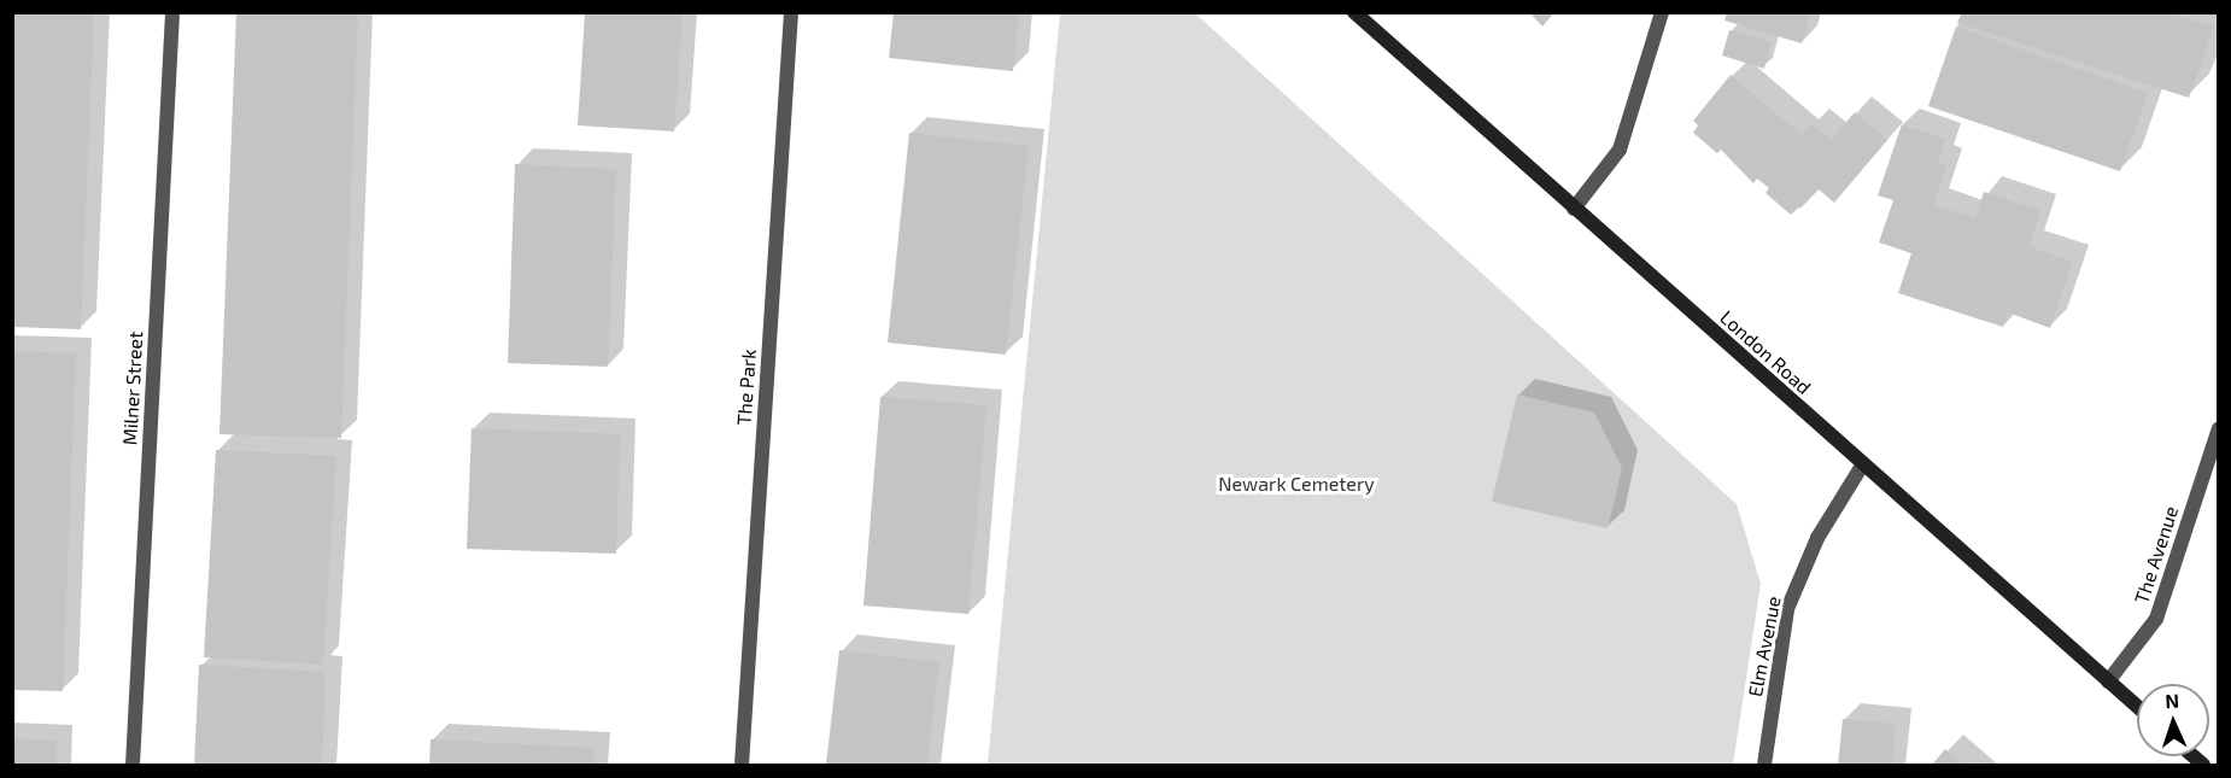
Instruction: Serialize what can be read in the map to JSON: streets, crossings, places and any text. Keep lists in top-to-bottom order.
{
  "streets": {
    "main road": ["London Road"],
    "street": [
      "The Park",
      "Milner Street",
      "The Avenue",
      "Elm Avenue"
    ]
  },
  "crossings": [
    ["London Road", "The Avenue"],
    ["London Road", "Elm Avenue"]
  ],
  "parks": ["Newark Cemetery"],
  "north": "top"
}
